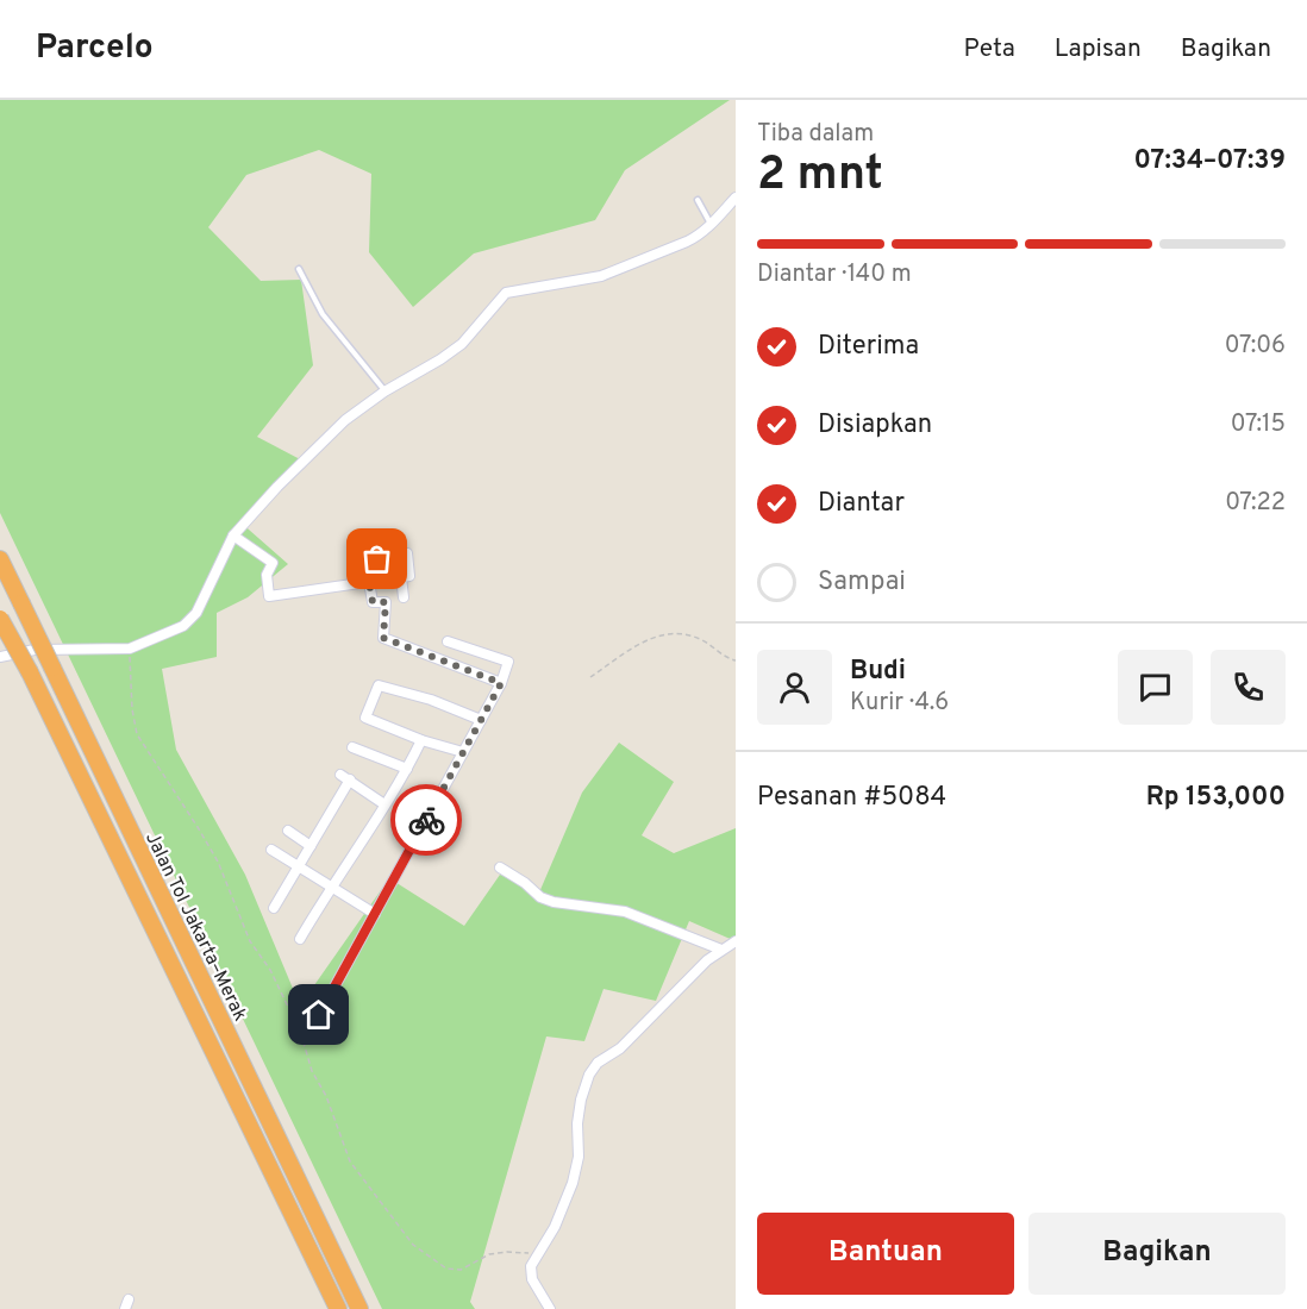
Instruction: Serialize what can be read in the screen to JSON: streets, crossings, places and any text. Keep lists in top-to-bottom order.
{
  "streets": {
    "highway": ["Jalan Tol Jakarta–Merak"]
  },
  "page": {
    "header": "Parcelo",
    "nav": ["Peta", "Lapisan", "Bagikan"],
    "heading": ["2 mnt", "Tiba dalam", "07:34–07:39"],
    "panel": [
      "Budi",
      "Kurir · 4.6",
      "Pesanan #5084",
      "Rp 153,000"
    ],
    "bar": "Diantar · 140 m",
    "list": [
      ["Diterima", "07:06"],
      ["Disiapkan", "07:15"],
      ["Diantar", "07:22"],
      "Sampai"
    ],
    "buttons": ["Bantuan", "Bagikan"]
  }
}
